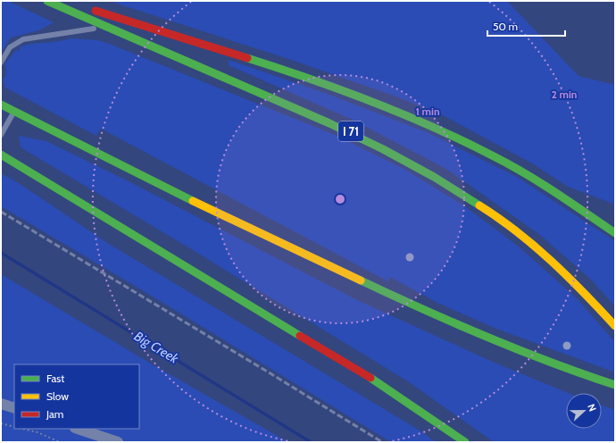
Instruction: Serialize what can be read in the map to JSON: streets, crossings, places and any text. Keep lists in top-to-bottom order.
{
  "streets": {
    "highway": ["I 71"]
  },
  "water": ["Big Creek"],
  "legend": ["Fast", "Slow", "Jam"],
  "scale_bar": "50 m",
  "north": "right",
  "rings": ["2 min", "1 min"]
}
